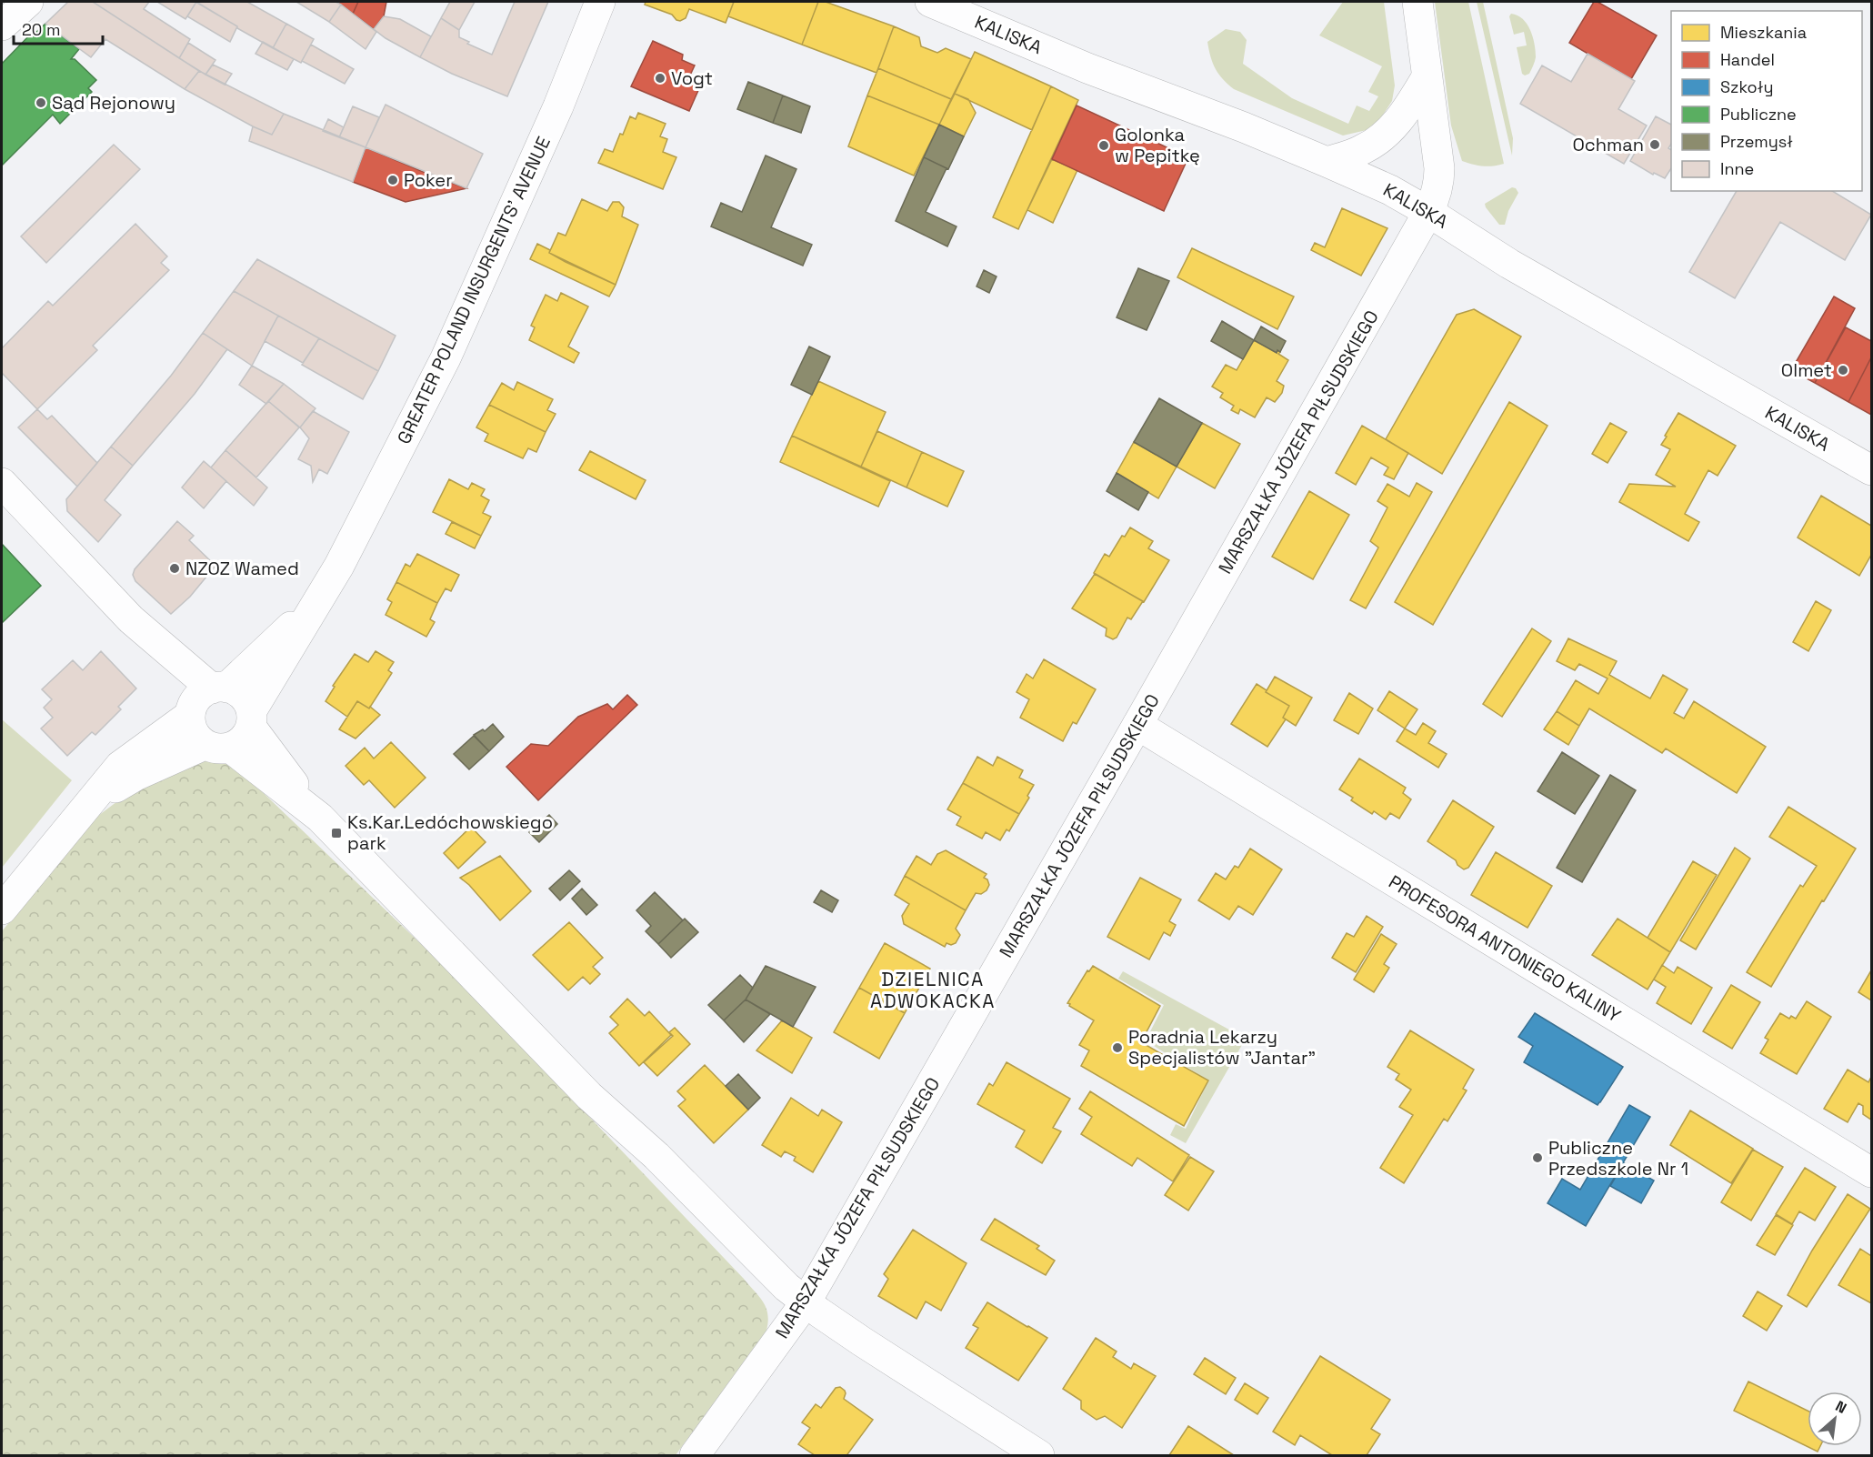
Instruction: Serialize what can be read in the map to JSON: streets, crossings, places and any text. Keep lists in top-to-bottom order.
{
  "streets": {
    "street": [
      "KALISKA",
      "GREATER POLAND INSURGENTS' AVENUE",
      "MARSZAŁKA JÓZEFA PIŁSUDSKIEGO",
      "PROFESORA ANTONIEGO KALINY"
    ]
  },
  "crossings": [
    ["KALISKA", "MARSZAŁKA JÓZEFA PIŁSUDSKIEGO"],
    ["MARSZAŁKA JÓZEFA PIŁSUDSKIEGO", "PROFESORA ANTONIEGO KALINY"]
  ],
  "districts": ["DZIELNICA ADWOKACKA"],
  "places": {
    "other": [
      "Vogt",
      "Sąd Rejonowy",
      "Ochman",
      "Golonka w Pepitkę",
      "Poker",
      "Olmet",
      "NZOZ Wamed",
      "Poradnia Lekarzy Specjalistów \"Jantar\"",
      "Publiczne Przedszkole Nr 1"
    ],
    "transit": ["Ks.Kar.Ledóchowskiego park"]
  },
  "legend": [
    "Mieszkania",
    "Handel",
    "Szkoły",
    "Publiczne",
    "Przemysł",
    "Inne"
  ],
  "scale_bar": "20 m",
  "north": "top right"
}
